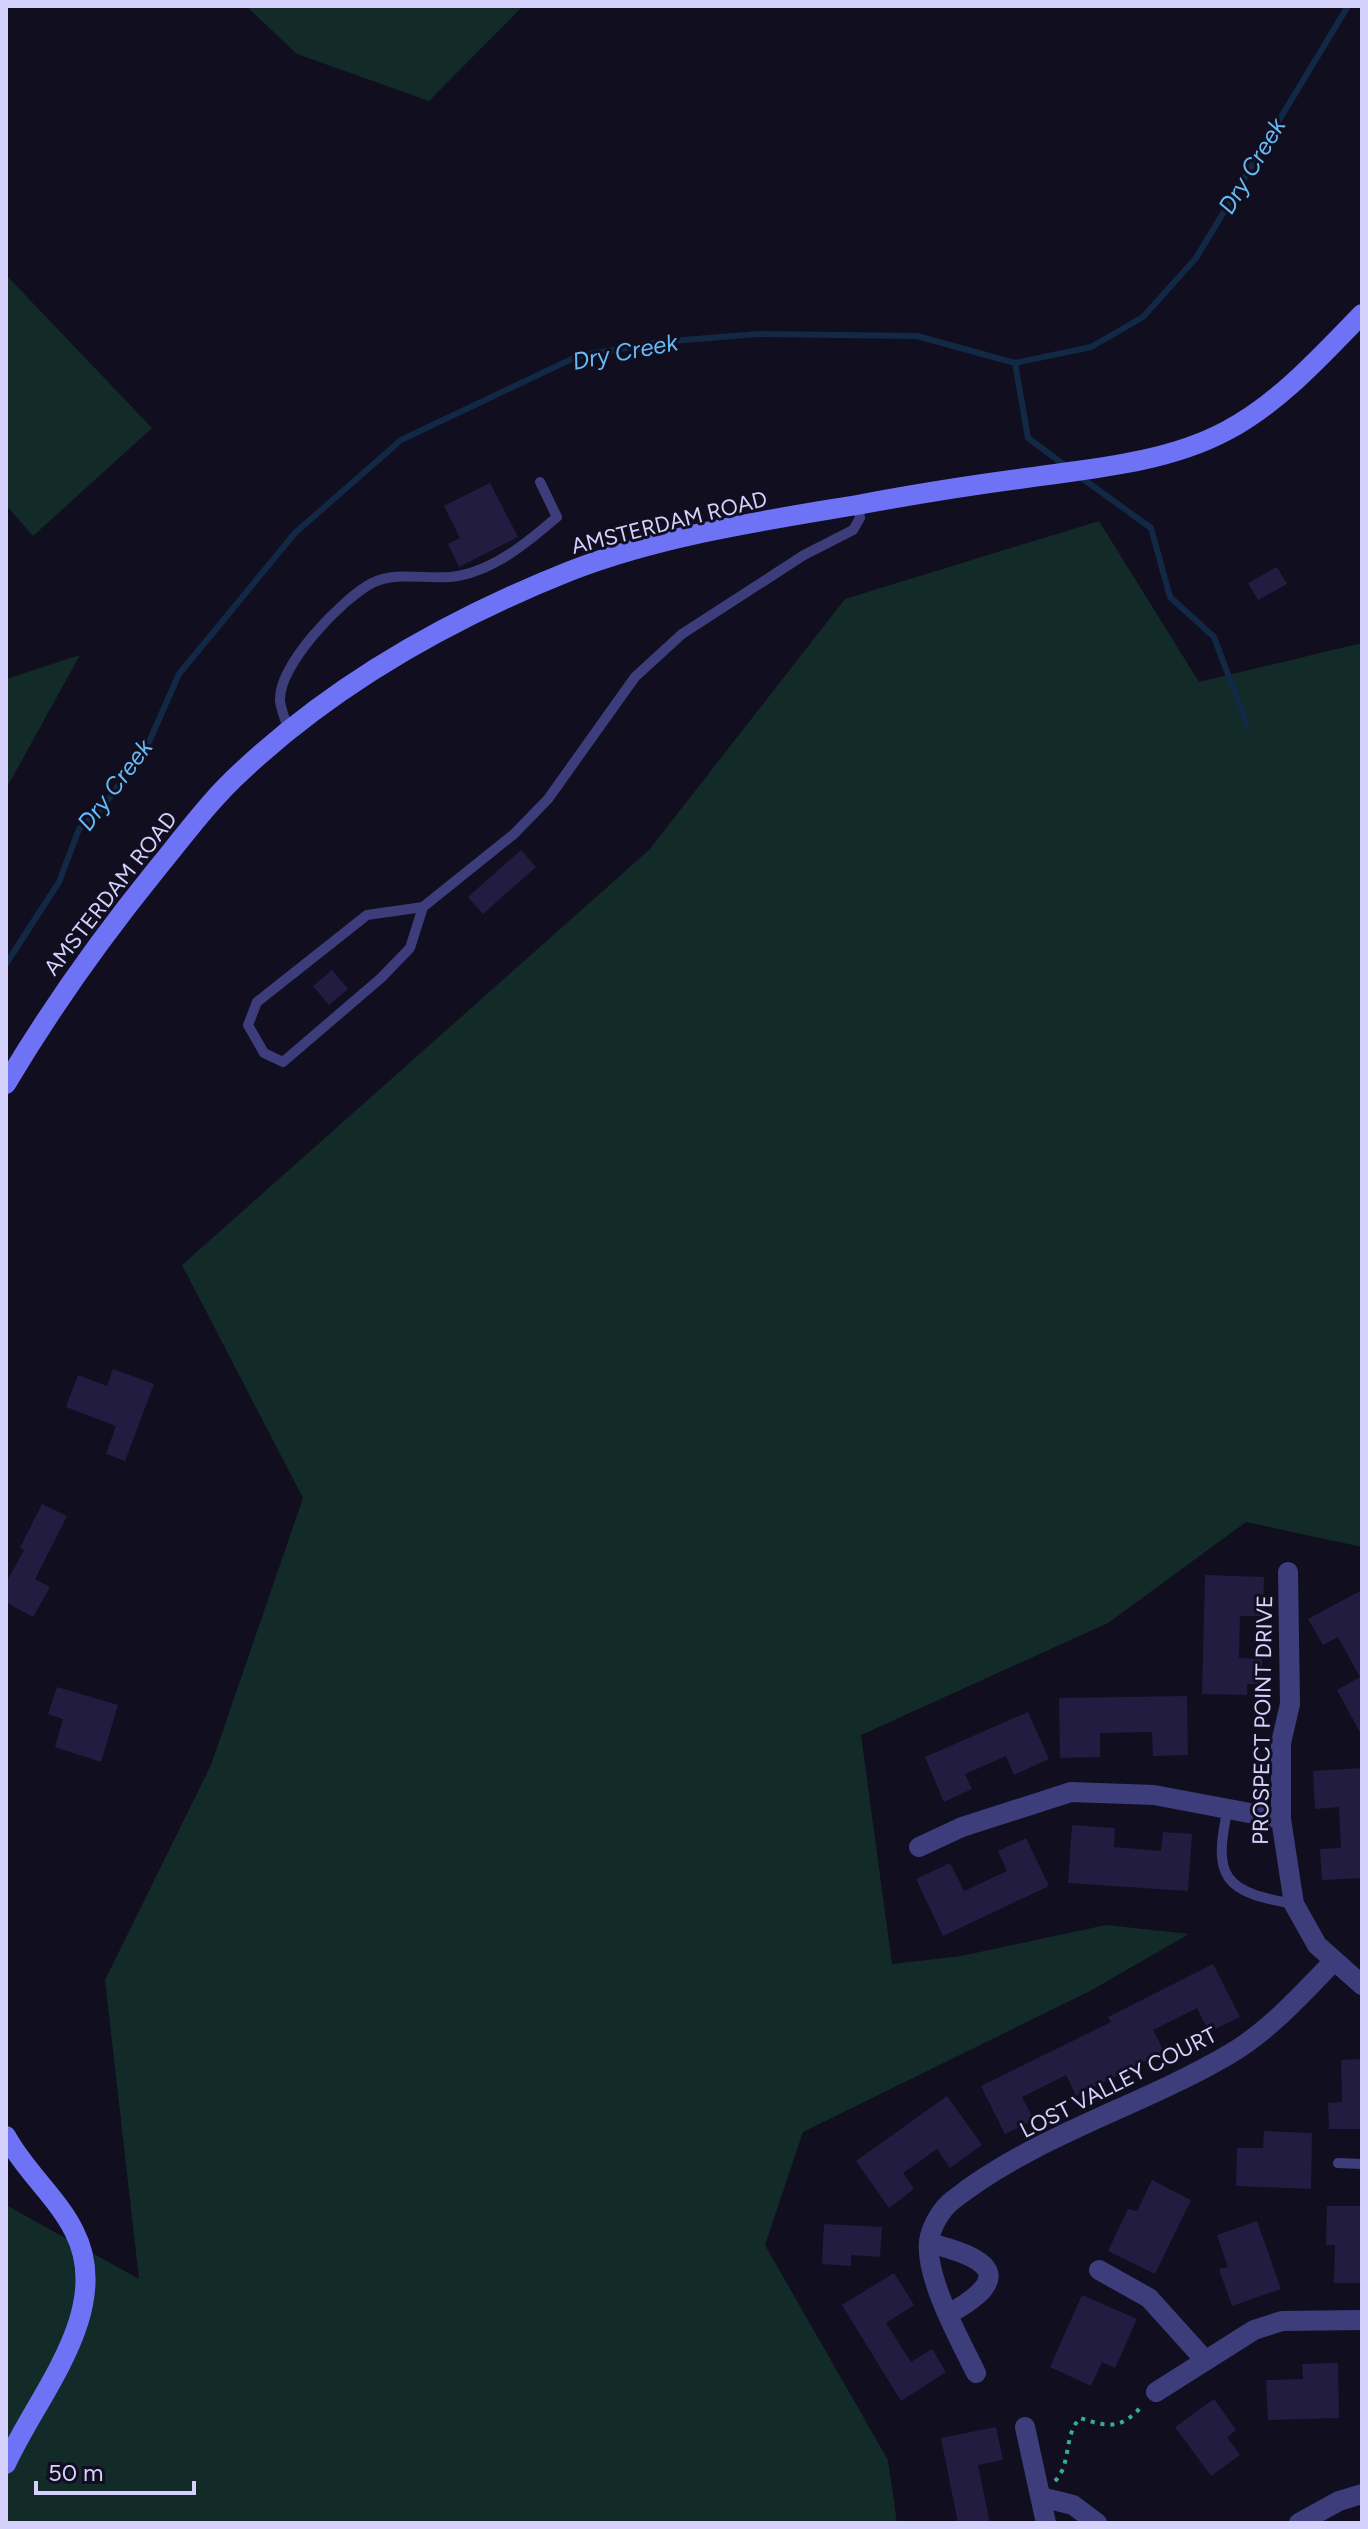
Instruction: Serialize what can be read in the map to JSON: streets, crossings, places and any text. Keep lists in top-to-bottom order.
{
  "streets": {
    "main road": ["AMSTERDAM ROAD"],
    "street": ["PROSPECT POINT DRIVE", "LOST VALLEY COURT"]
  },
  "crossings": [
    ["PROSPECT POINT DRIVE", "LOST VALLEY COURT"]
  ],
  "water": ["Dry Creek"],
  "scale_bar": "50 m"
}
